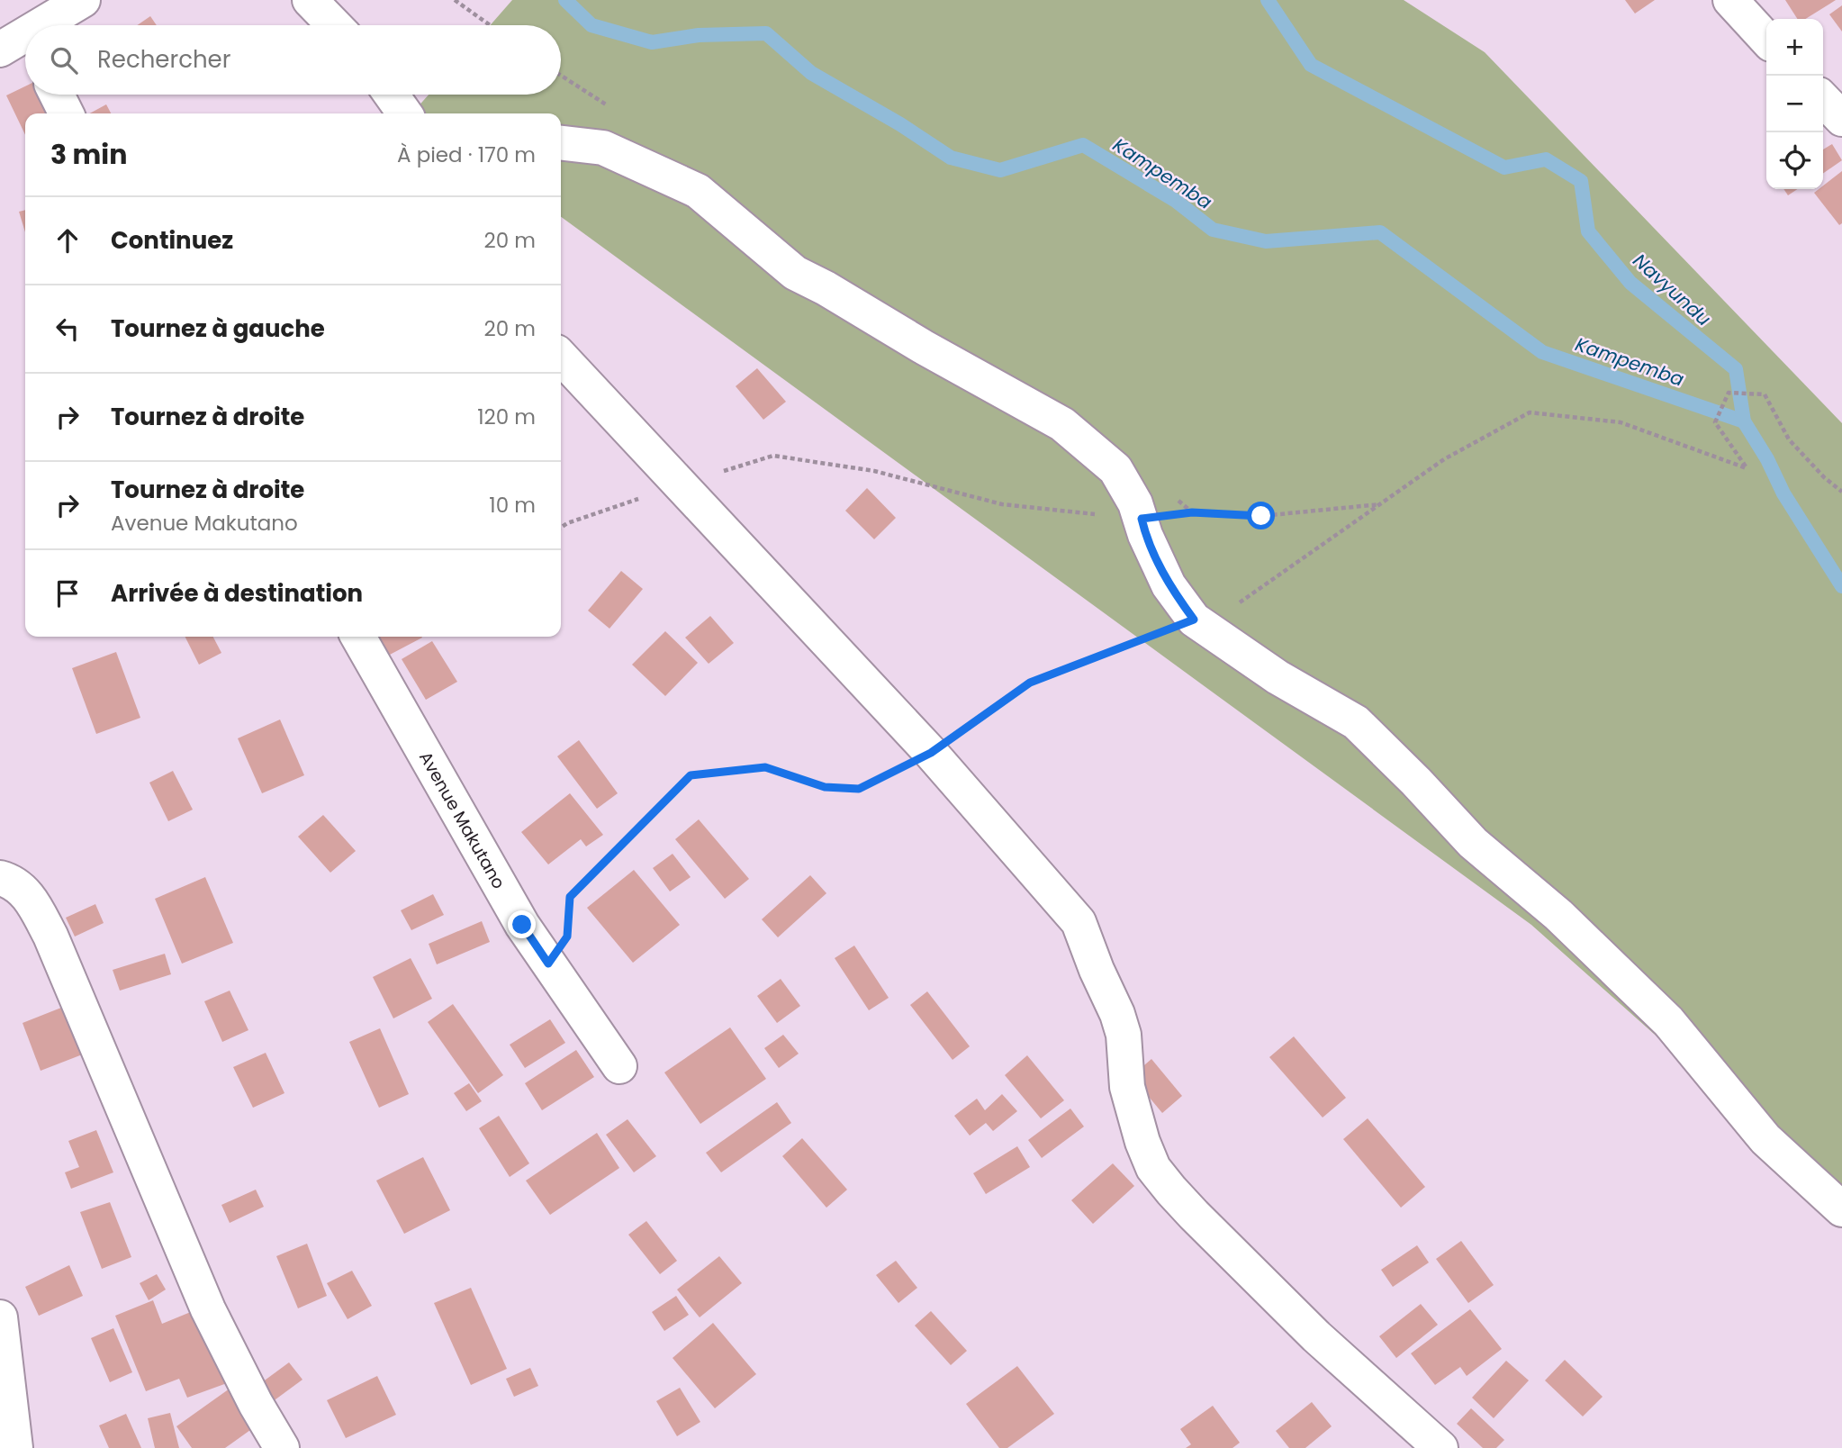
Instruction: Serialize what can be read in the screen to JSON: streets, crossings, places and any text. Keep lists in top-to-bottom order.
{
  "streets": {
    "street": ["Avenue Makutano"]
  },
  "water": ["Kampemba", "Navyundu"],
  "page": {
    "map_buttons": ["+", "−"],
    "search": "Rechercher",
    "heading": ["3 min", "À pied · 170 m"],
    "list": [
      ["Continuez", "20 m"],
      ["Tournez à gauche", "20 m"],
      ["Tournez à droite", "120 m"],
      ["Tournez à droite", "Avenue Makutano", "10 m"],
      "Arrivée à destination"
    ]
  }
}
